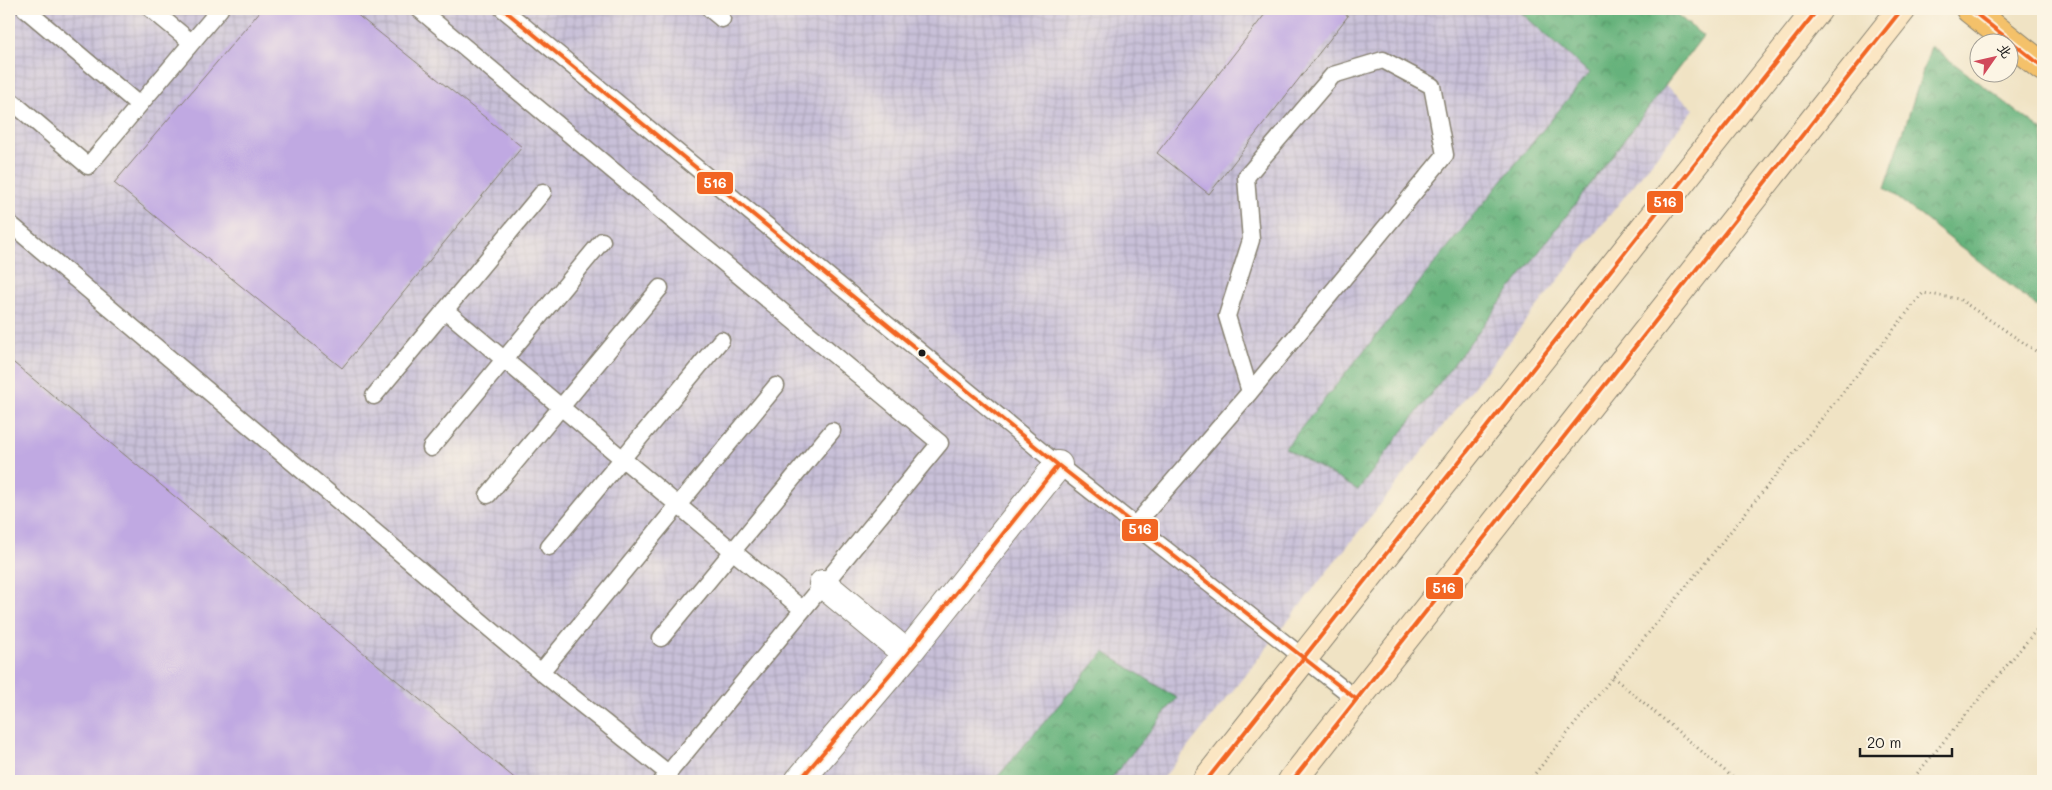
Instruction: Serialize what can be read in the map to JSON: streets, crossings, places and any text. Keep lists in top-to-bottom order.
{
  "lines": ["transit line 516"],
  "scale_bar": "20 m",
  "north": "top right"
}
